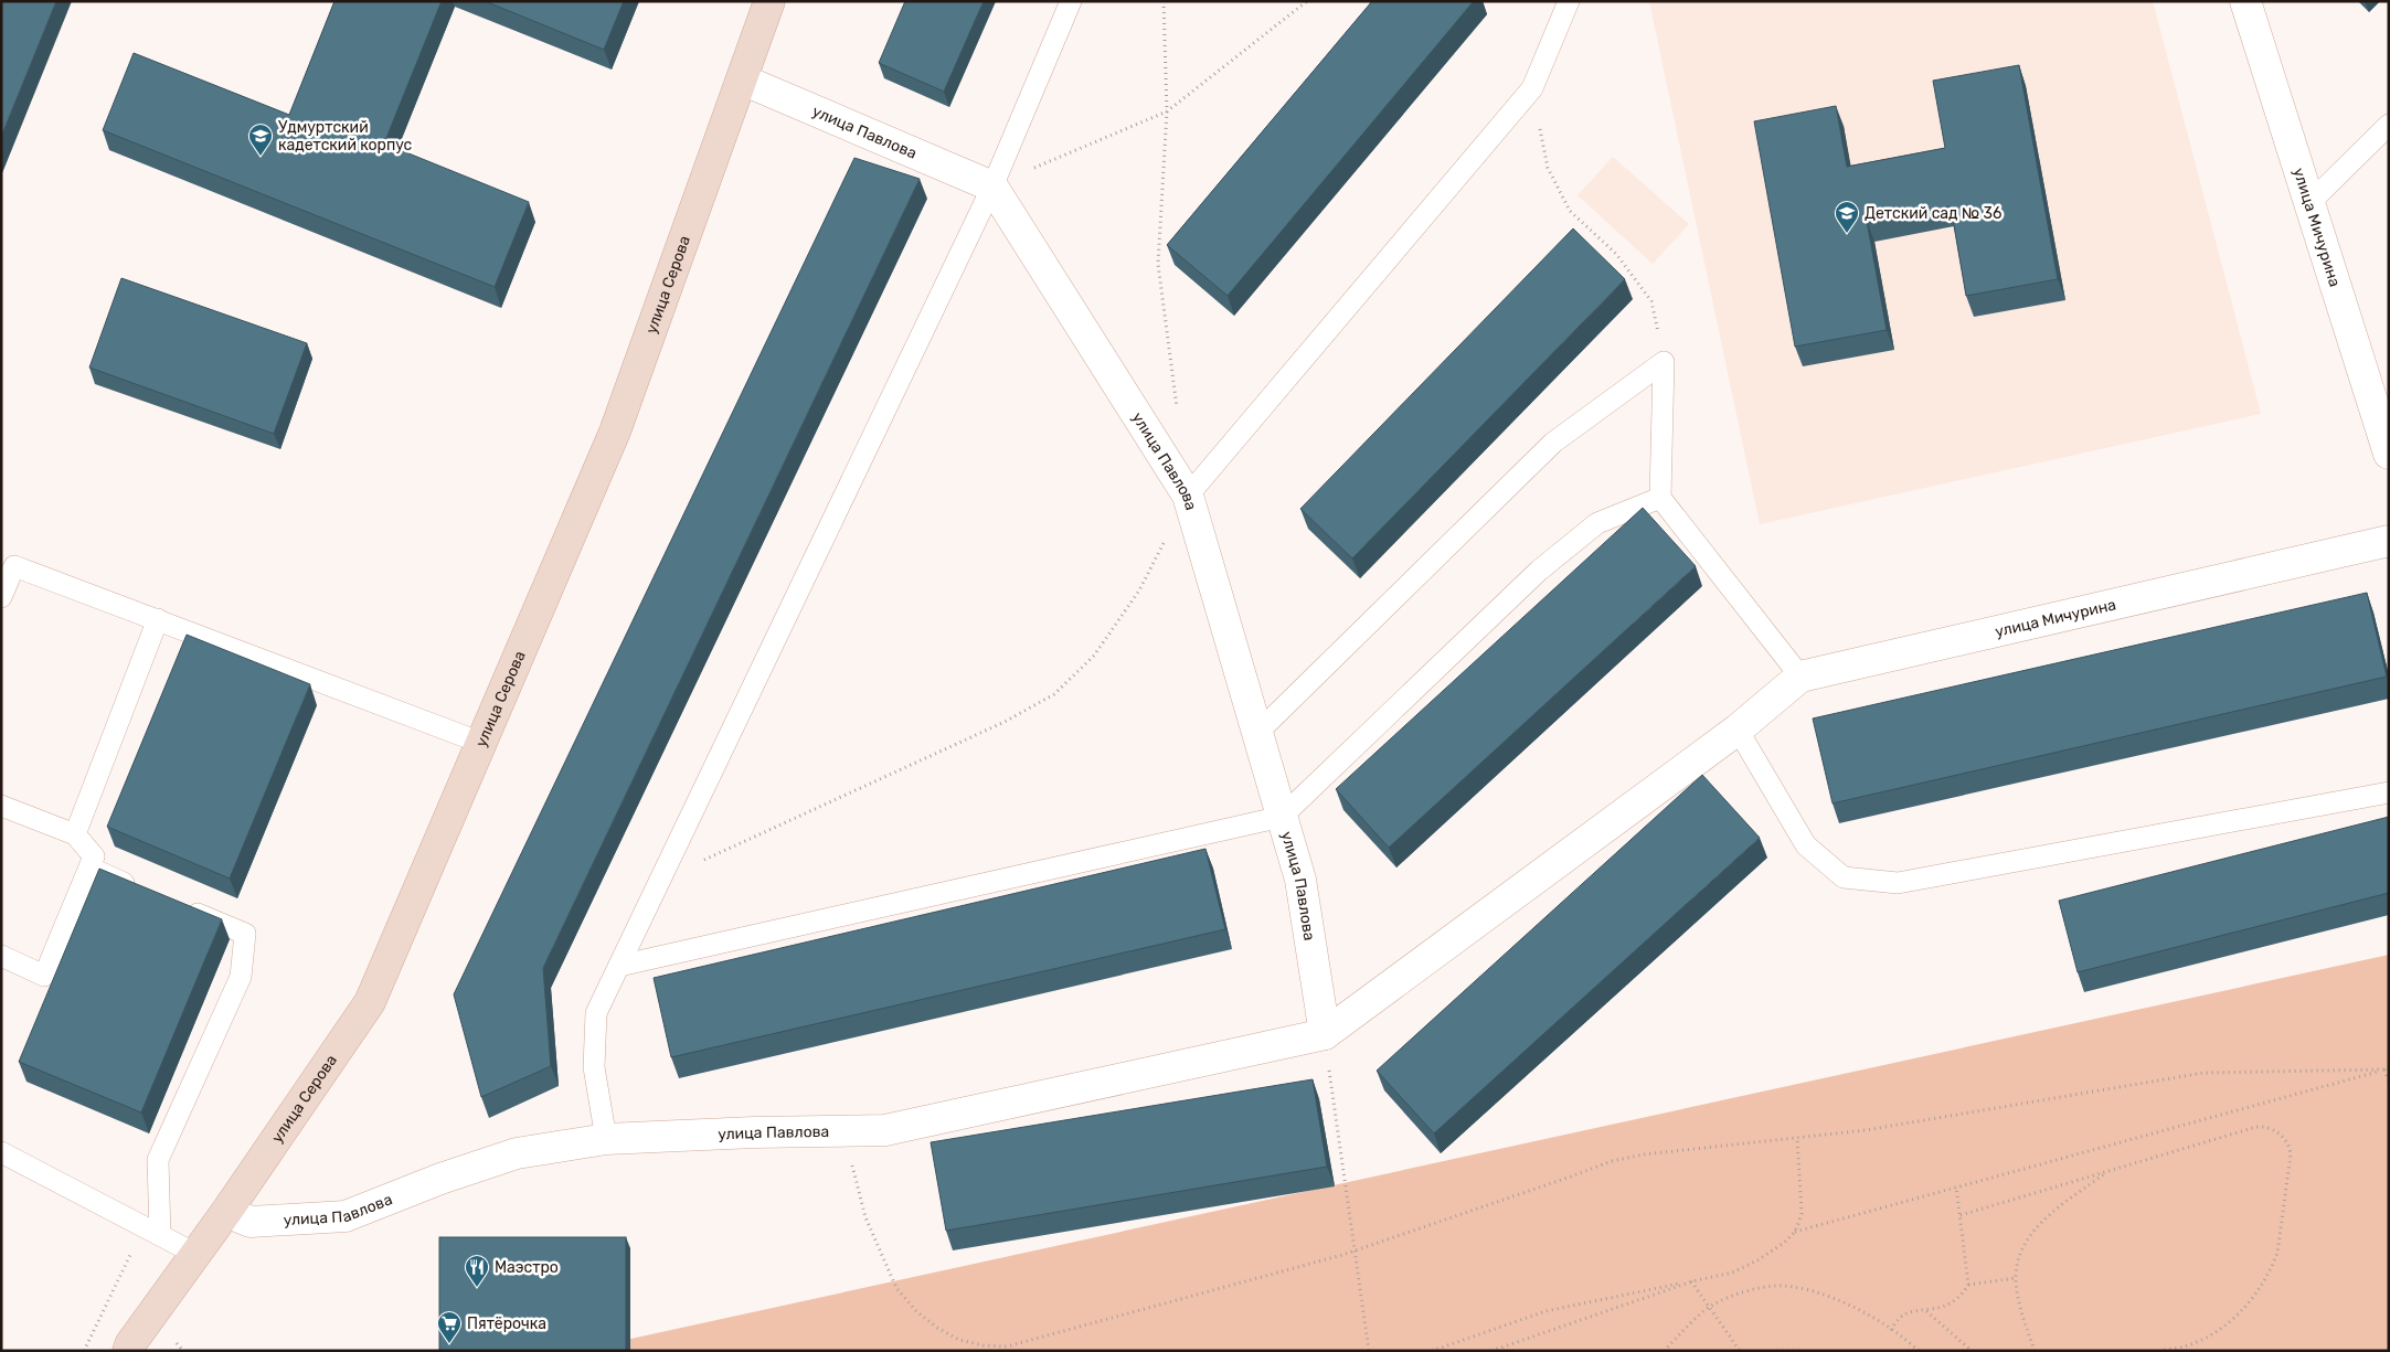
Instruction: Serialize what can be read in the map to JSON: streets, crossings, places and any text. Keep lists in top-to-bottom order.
{
  "streets": {
    "main road": ["улица Серова"],
    "street": ["улица Павлова", "улица Мичурина"]
  },
  "crossings": [
    ["улица Павлова", "улица Мичурина"],
    ["улица Павлова", "улица Серова"]
  ],
  "places": {
    "school or university": ["Удмуртский кадетский корпус", "Детский сад № 36"],
    "restaurant": ["Маэстро"],
    "supermarket": ["Пятёрочка"]
  }
}
